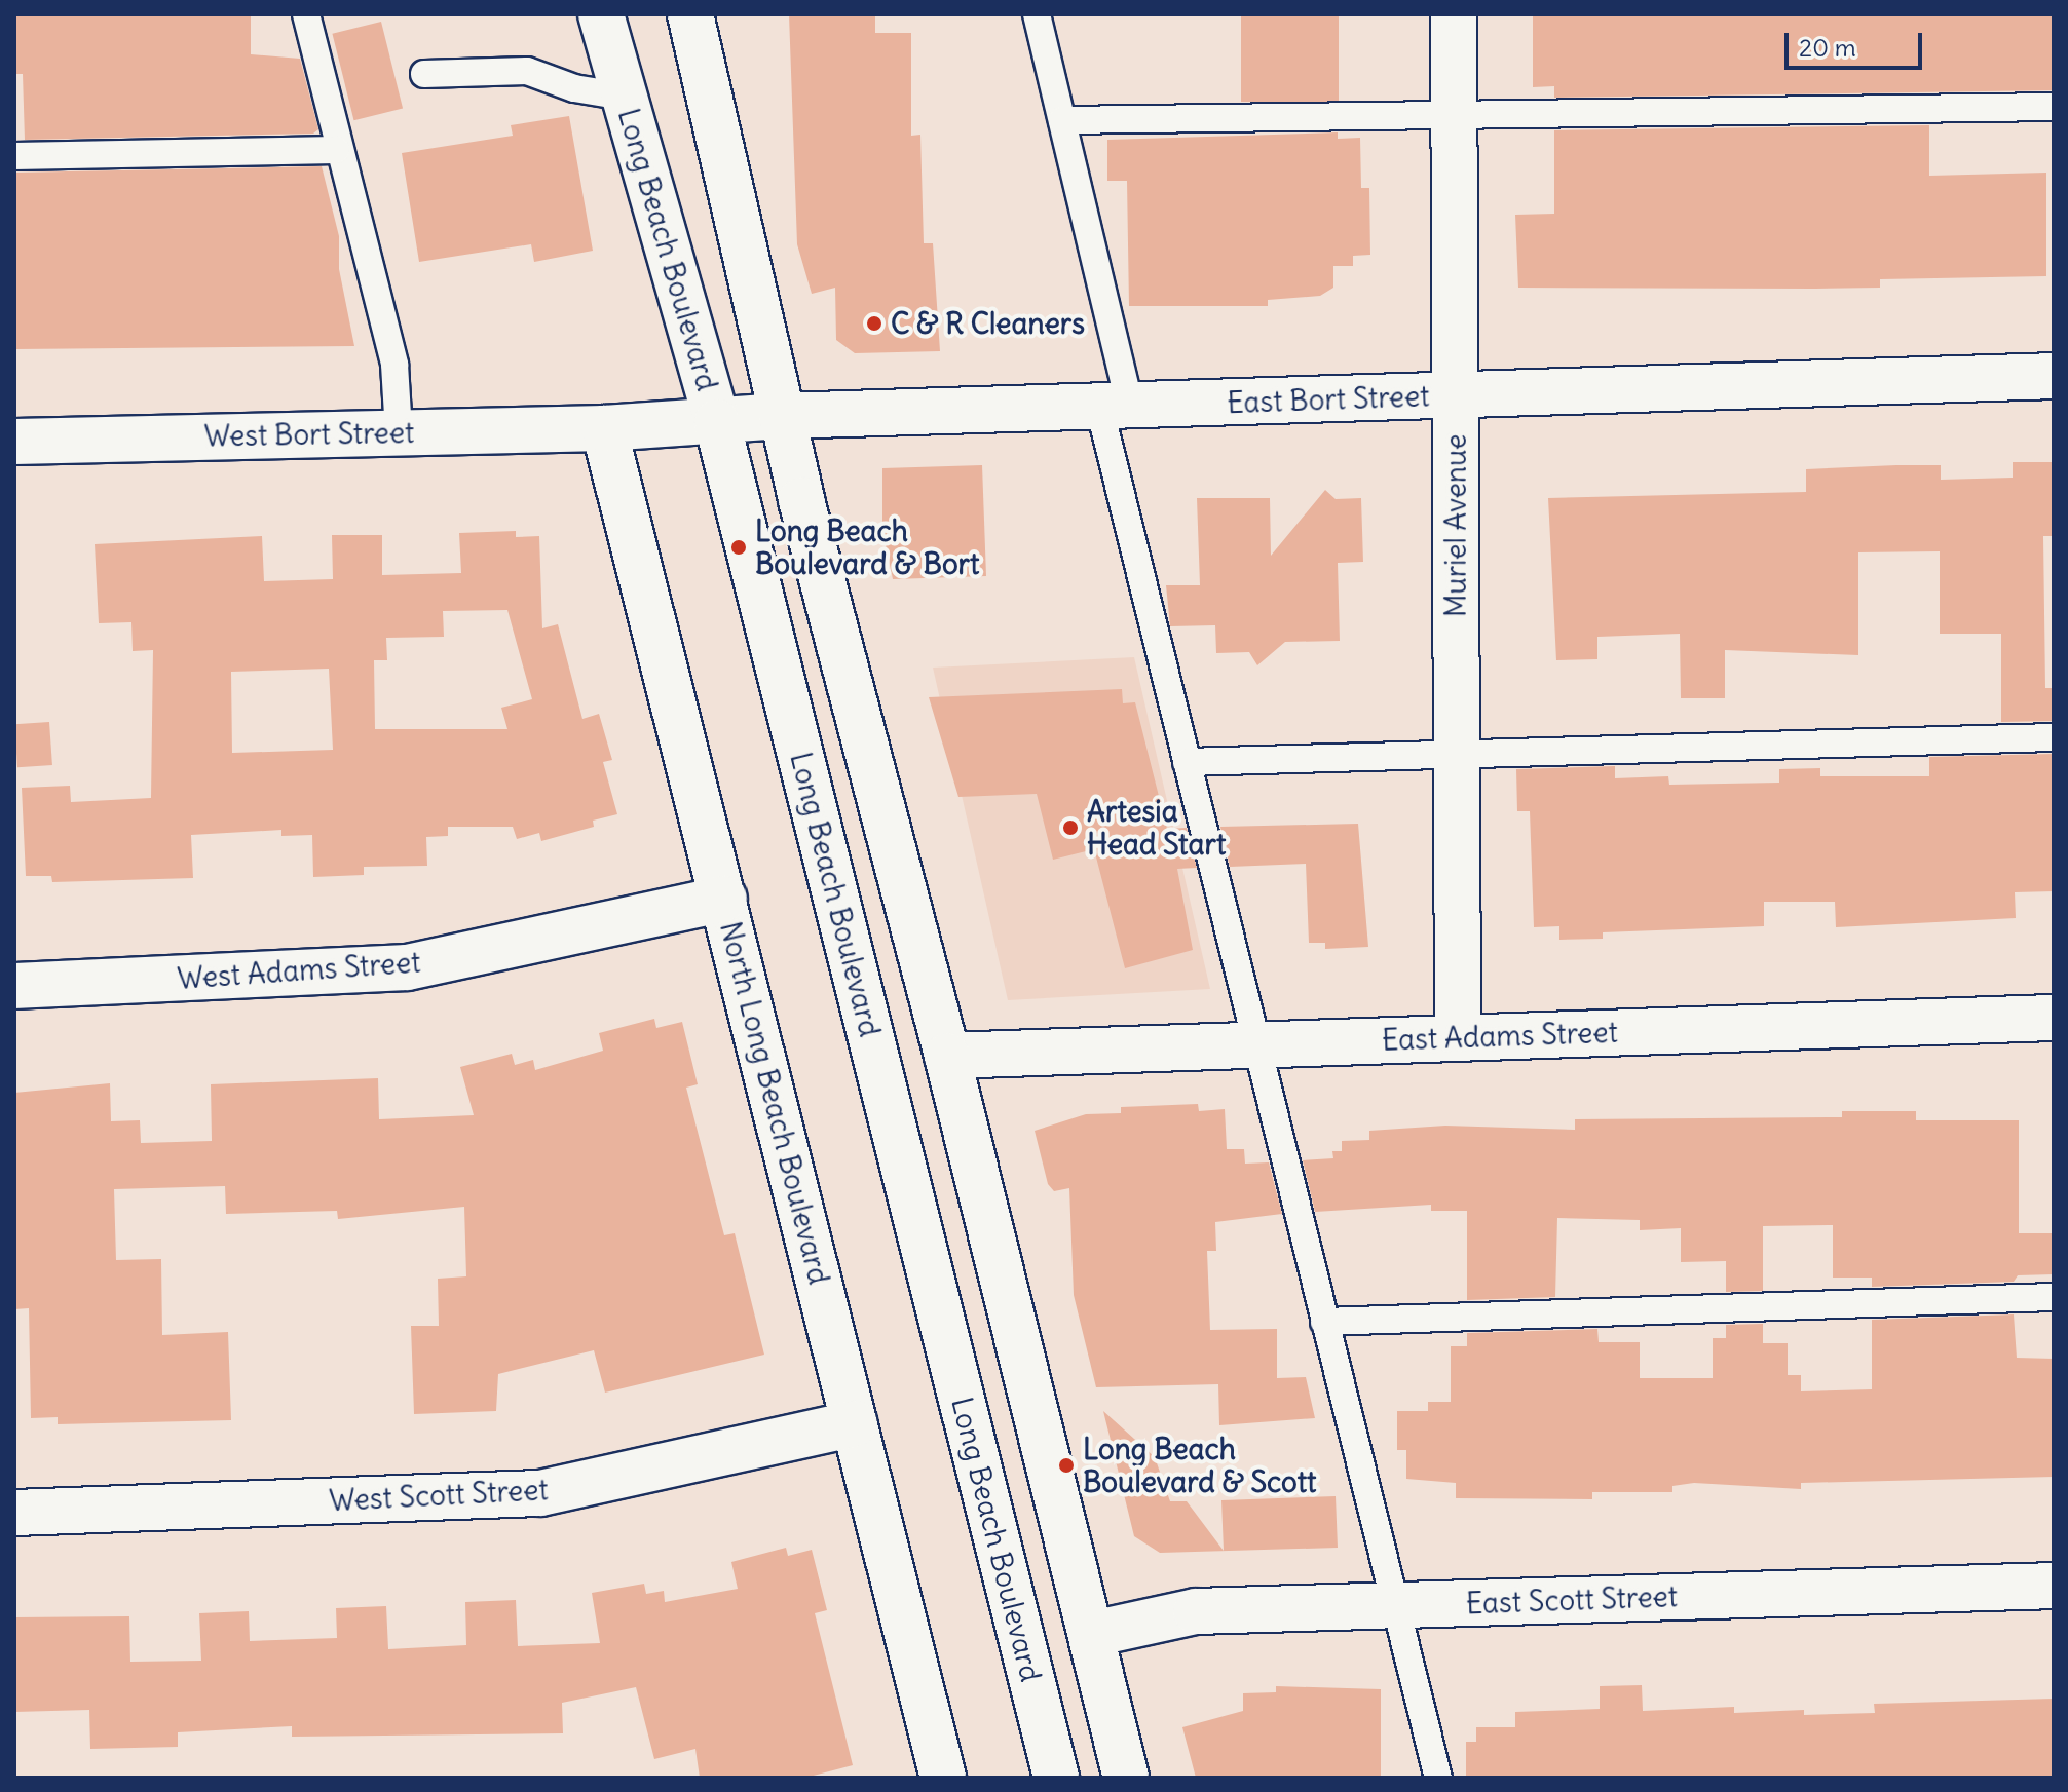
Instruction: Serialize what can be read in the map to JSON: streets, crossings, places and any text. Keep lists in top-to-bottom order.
{
  "streets": {
    "street": [
      "Long Beach Boulevard",
      "East Bort Street",
      "West Bort Street",
      "Muriel Avenue",
      "West Adams Street",
      "East Adams Street",
      "North Long Beach Boulevard",
      "West Scott Street",
      "East Scott Street"
    ]
  },
  "crossings": [
    ["Long Beach Boulevard", "East Bort Street"],
    ["East Bort Street", "West Bort Street"],
    ["East Bort Street", "Muriel Avenue"],
    ["East Bort Street", "North Long Beach Boulevard"],
    ["West Bort Street", "North Long Beach Boulevard"],
    ["Muriel Avenue", "East Adams Street"],
    ["West Adams Street", "North Long Beach Boulevard"],
    ["North Long Beach Boulevard", "West Scott Street"]
  ],
  "places": [
    "C & R Cleaners",
    "Long Beach Boulevard & Bort",
    "Artesia Head Start",
    "Long Beach Boulevard & Scott"
  ],
  "scale_bar": "20 m"
}
